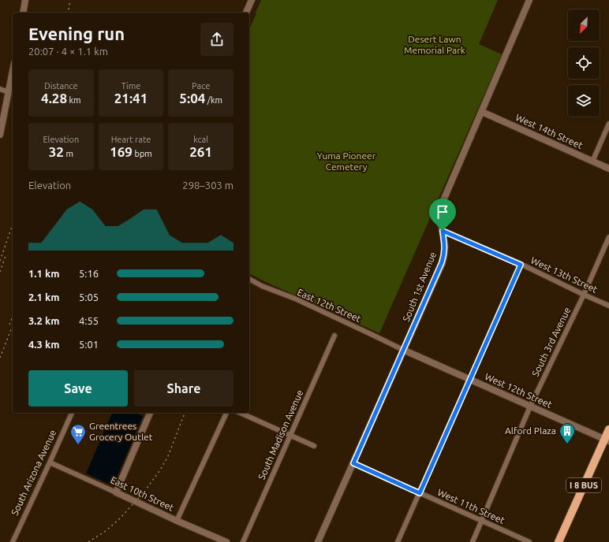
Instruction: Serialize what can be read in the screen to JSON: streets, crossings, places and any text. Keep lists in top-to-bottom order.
{
  "streets": {
    "main road": ["I 8 BUS"],
    "street": [
      "West 14th Street",
      "West 13th Street",
      "South 1st Avenue",
      "East 12th Street",
      "South 3rd Avenue",
      "West 12th Street",
      "South Madison Avenue",
      "South Arizona Avenue",
      "East 10th Street",
      "West 11th Street"
    ]
  },
  "crossings": [
    ["West 14th Street", "South 1st Avenue"],
    ["West 13th Street", "South 1st Avenue"],
    ["West 13th Street", "South 3rd Avenue"],
    ["South 1st Avenue", "East 12th Street"],
    ["South 1st Avenue", "West 12th Street"],
    ["South 1st Avenue", "West 11th Street"],
    ["East 12th Street", "West 12th Street"],
    ["South 3rd Avenue", "West 12th Street"],
    ["South 3rd Avenue", "West 11th Street"],
    ["West 12th Street", "I 8 BUS"],
    ["South Arizona Avenue", "East 10th Street"]
  ],
  "parks": ["Desert Lawn Memorial Park", "Yuma Pioneer Cemetery"],
  "places": {
    "building": ["Alford Plaza"],
    "supermarket": ["Greentrees Grocery Outlet"]
  },
  "north": "bottom left",
  "page": {
    "heading": ["Evening run", "20:07 · 4 × 1.1 km"],
    "stats": [
      ["Distance", "4.28 km"],
      ["Time", "21:41"],
      ["Pace", "5:04 /km"],
      ["Elevation", "32 m"],
      ["Heart rate", "169 bpm"],
      ["kcal", "261"]
    ],
    "chart": ["Elevation", "298–303 m"],
    "list": [
      {
        "name": "1.1 km",
        "note": "5:16"
      },
      {
        "name": "2.1 km",
        "note": "5:05"
      },
      {
        "name": "3.2 km",
        "note": "4:55"
      },
      {
        "name": "4.3 km",
        "note": "5:01"
      }
    ],
    "buttons": ["Save", "Share"]
  }
}
